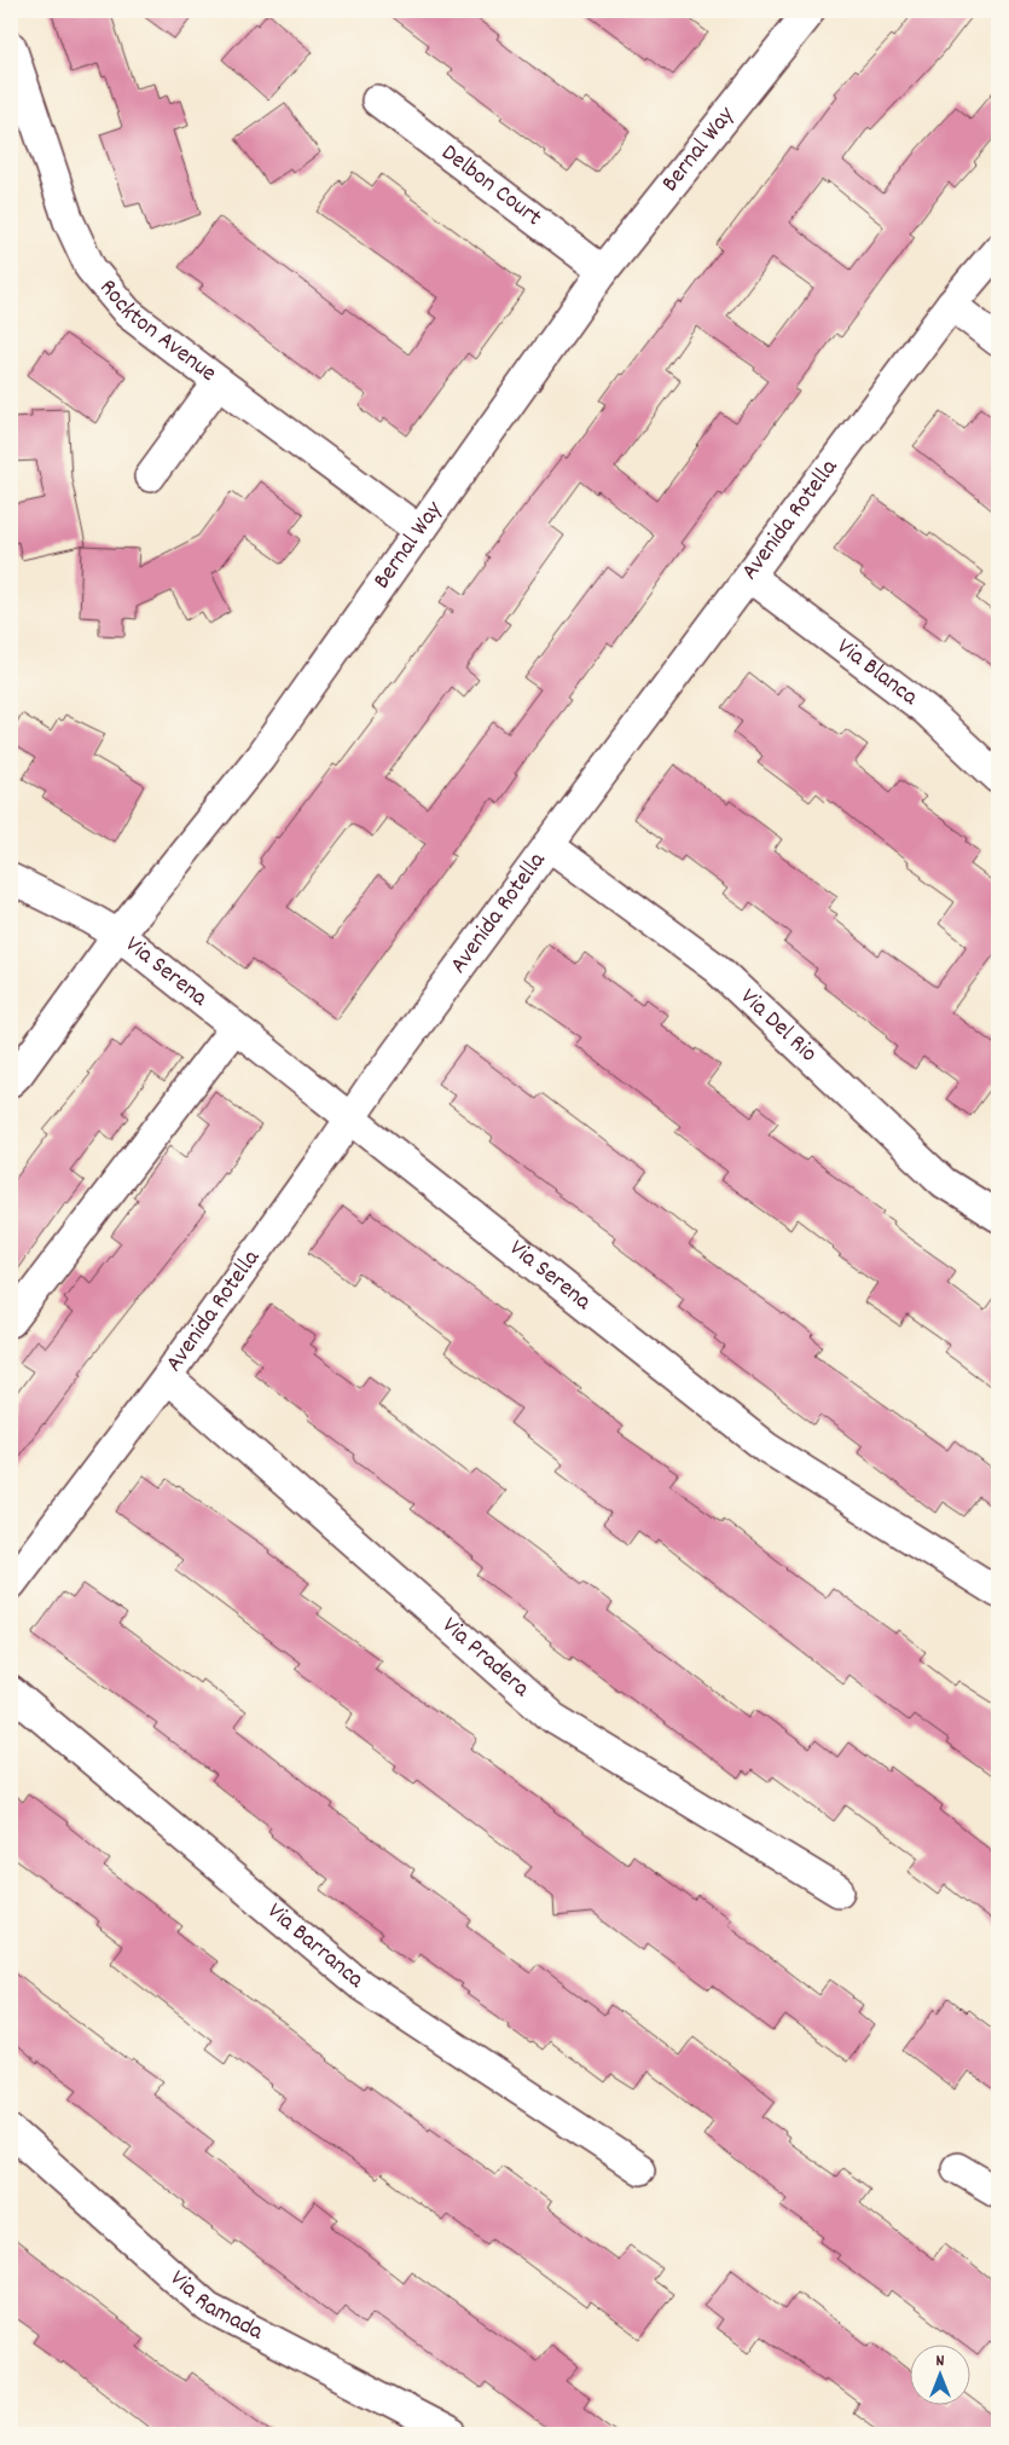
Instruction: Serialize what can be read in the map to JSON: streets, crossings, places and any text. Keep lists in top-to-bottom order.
{
  "streets": {
    "street": [
      "Bernal Way",
      "Delbon Court",
      "Rockton Avenue",
      "Avenida Rotella",
      "Via Blanca",
      "Via Serena",
      "Via Del Rio",
      "Via Pradera",
      "Via Barranca",
      "Via Ramada"
    ]
  },
  "crossings": [
    ["Bernal Way", "Delbon Court"],
    ["Bernal Way", "Rockton Avenue"],
    ["Bernal Way", "Via Serena"],
    ["Avenida Rotella", "Via Blanca"],
    ["Avenida Rotella", "Via Serena"],
    ["Avenida Rotella", "Via Del Rio"],
    ["Avenida Rotella", "Via Pradera"]
  ],
  "north": "top"
}
